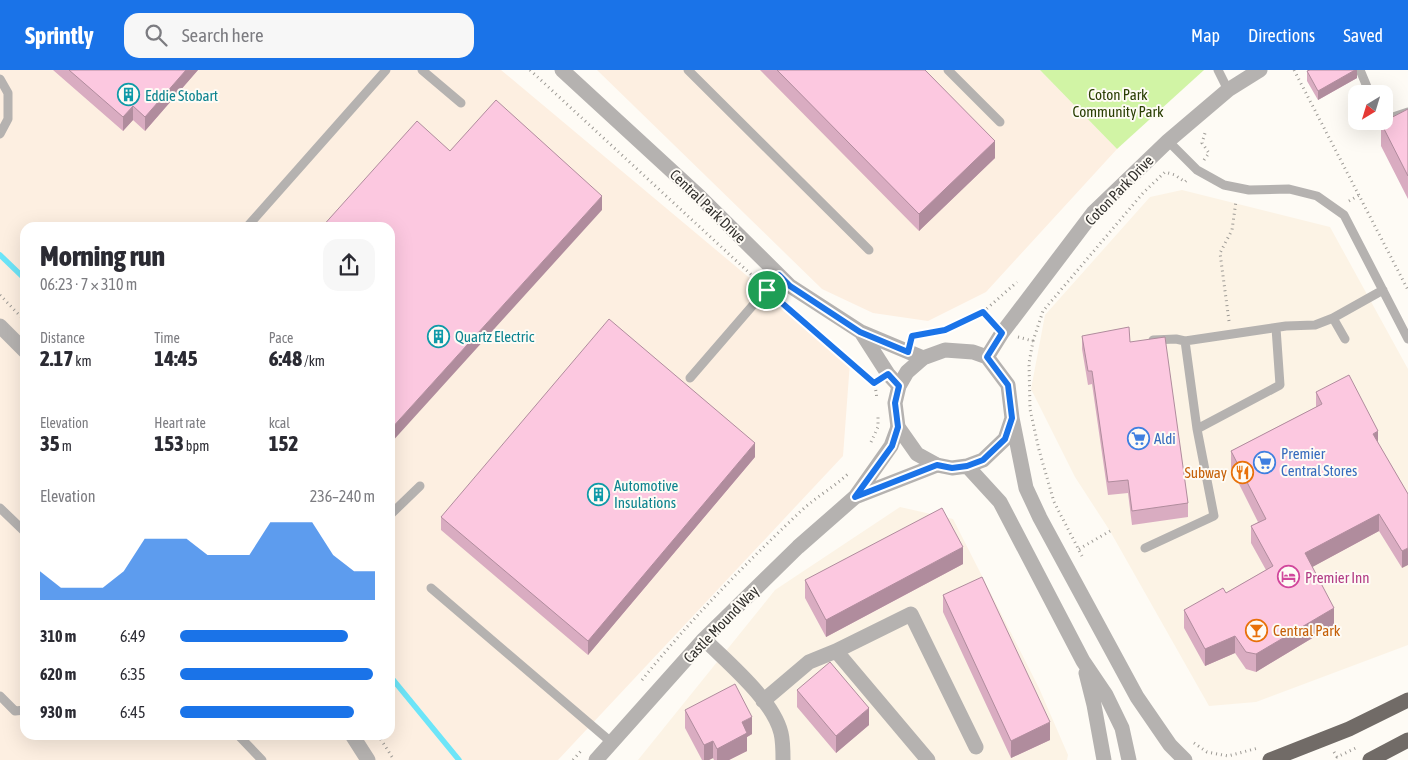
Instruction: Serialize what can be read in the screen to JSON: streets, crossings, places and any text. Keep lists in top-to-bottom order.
{
  "streets": {
    "street": ["Coton Park Drive", "Central Park Drive", "Castle Mound Way"]
  },
  "crossings": [
    ["Coton Park Drive", "Central Park Drive"],
    ["Coton Park Drive", "Castle Mound Way"],
    ["Central Park Drive", "Castle Mound Way"]
  ],
  "parks": ["Coton Park Community Park"],
  "places": {
    "building": ["Eddie Stobart", "Quartz Electric", "Automotive Insulations"],
    "supermarket": ["Aldi", "Premier Central Stores"],
    "restaurant": ["Subway"],
    "hotel": ["Premier Inn"],
    "bar": ["Central Park"]
  },
  "north": "bottom left",
  "page": {
    "header": "Sprintly",
    "search": "Search here",
    "nav": ["Map", "Directions", "Saved"],
    "heading": ["Morning run", "06:23 · 7 × 310 m"],
    "stats": [
      ["Distance", "2.17 km"],
      ["Time", "14:45"],
      ["Pace", "6:48 /km"],
      ["Elevation", "35 m"],
      ["Heart rate", "153 bpm"],
      ["kcal", "152"]
    ],
    "chart": ["Elevation", "236–240 m"],
    "list": [
      {
        "name": "310 m",
        "note": "6:49"
      },
      {
        "name": "620 m",
        "note": "6:35"
      },
      {
        "name": "930 m",
        "note": "6:45"
      }
    ]
  }
}
